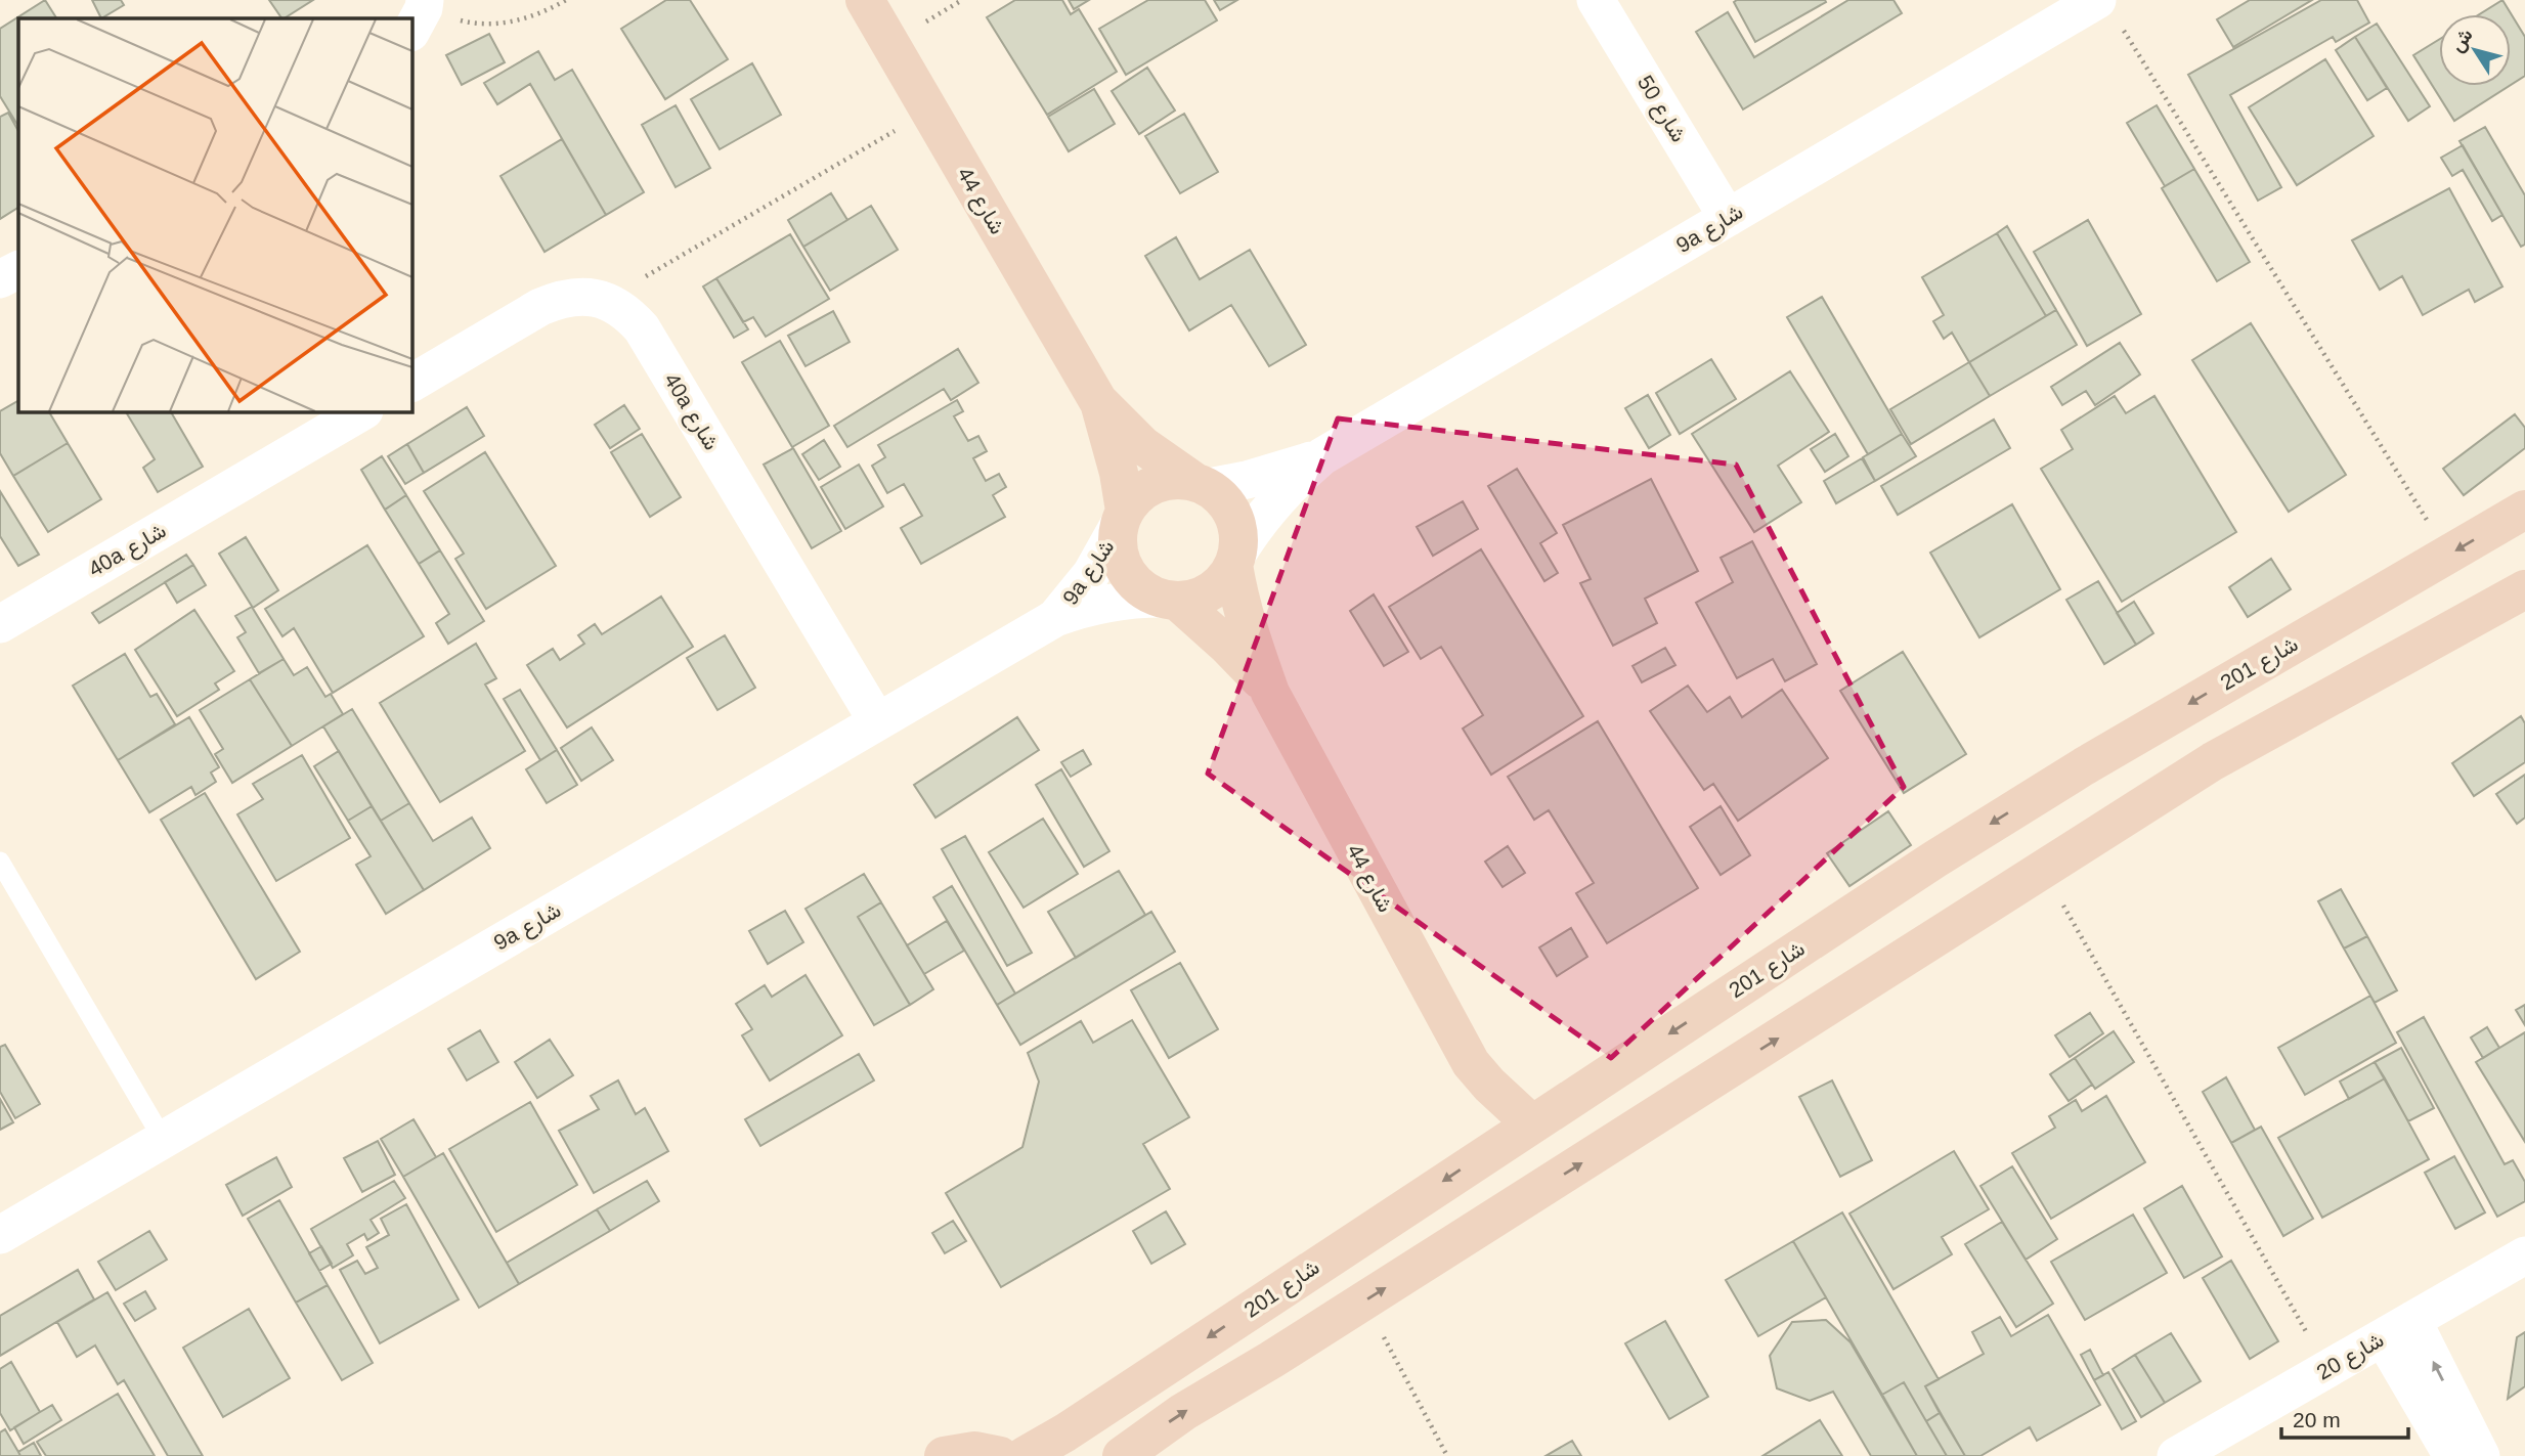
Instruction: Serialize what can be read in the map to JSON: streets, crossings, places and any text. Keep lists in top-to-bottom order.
{
  "streets": {
    "street": [
      "شارع 50",
      "شارع 44",
      "9a شارع",
      "40a شارع",
      "شارع 201",
      "شارع 20"
    ]
  },
  "crossings": [
    ["شارع 50", "9a شارع"],
    ["شارع 44", "9a شارع"],
    ["شارع 44", "شارع 201"],
    ["9a شارع", "40a شارع"]
  ],
  "scale_bar": "20 m",
  "north": "top left"
}
